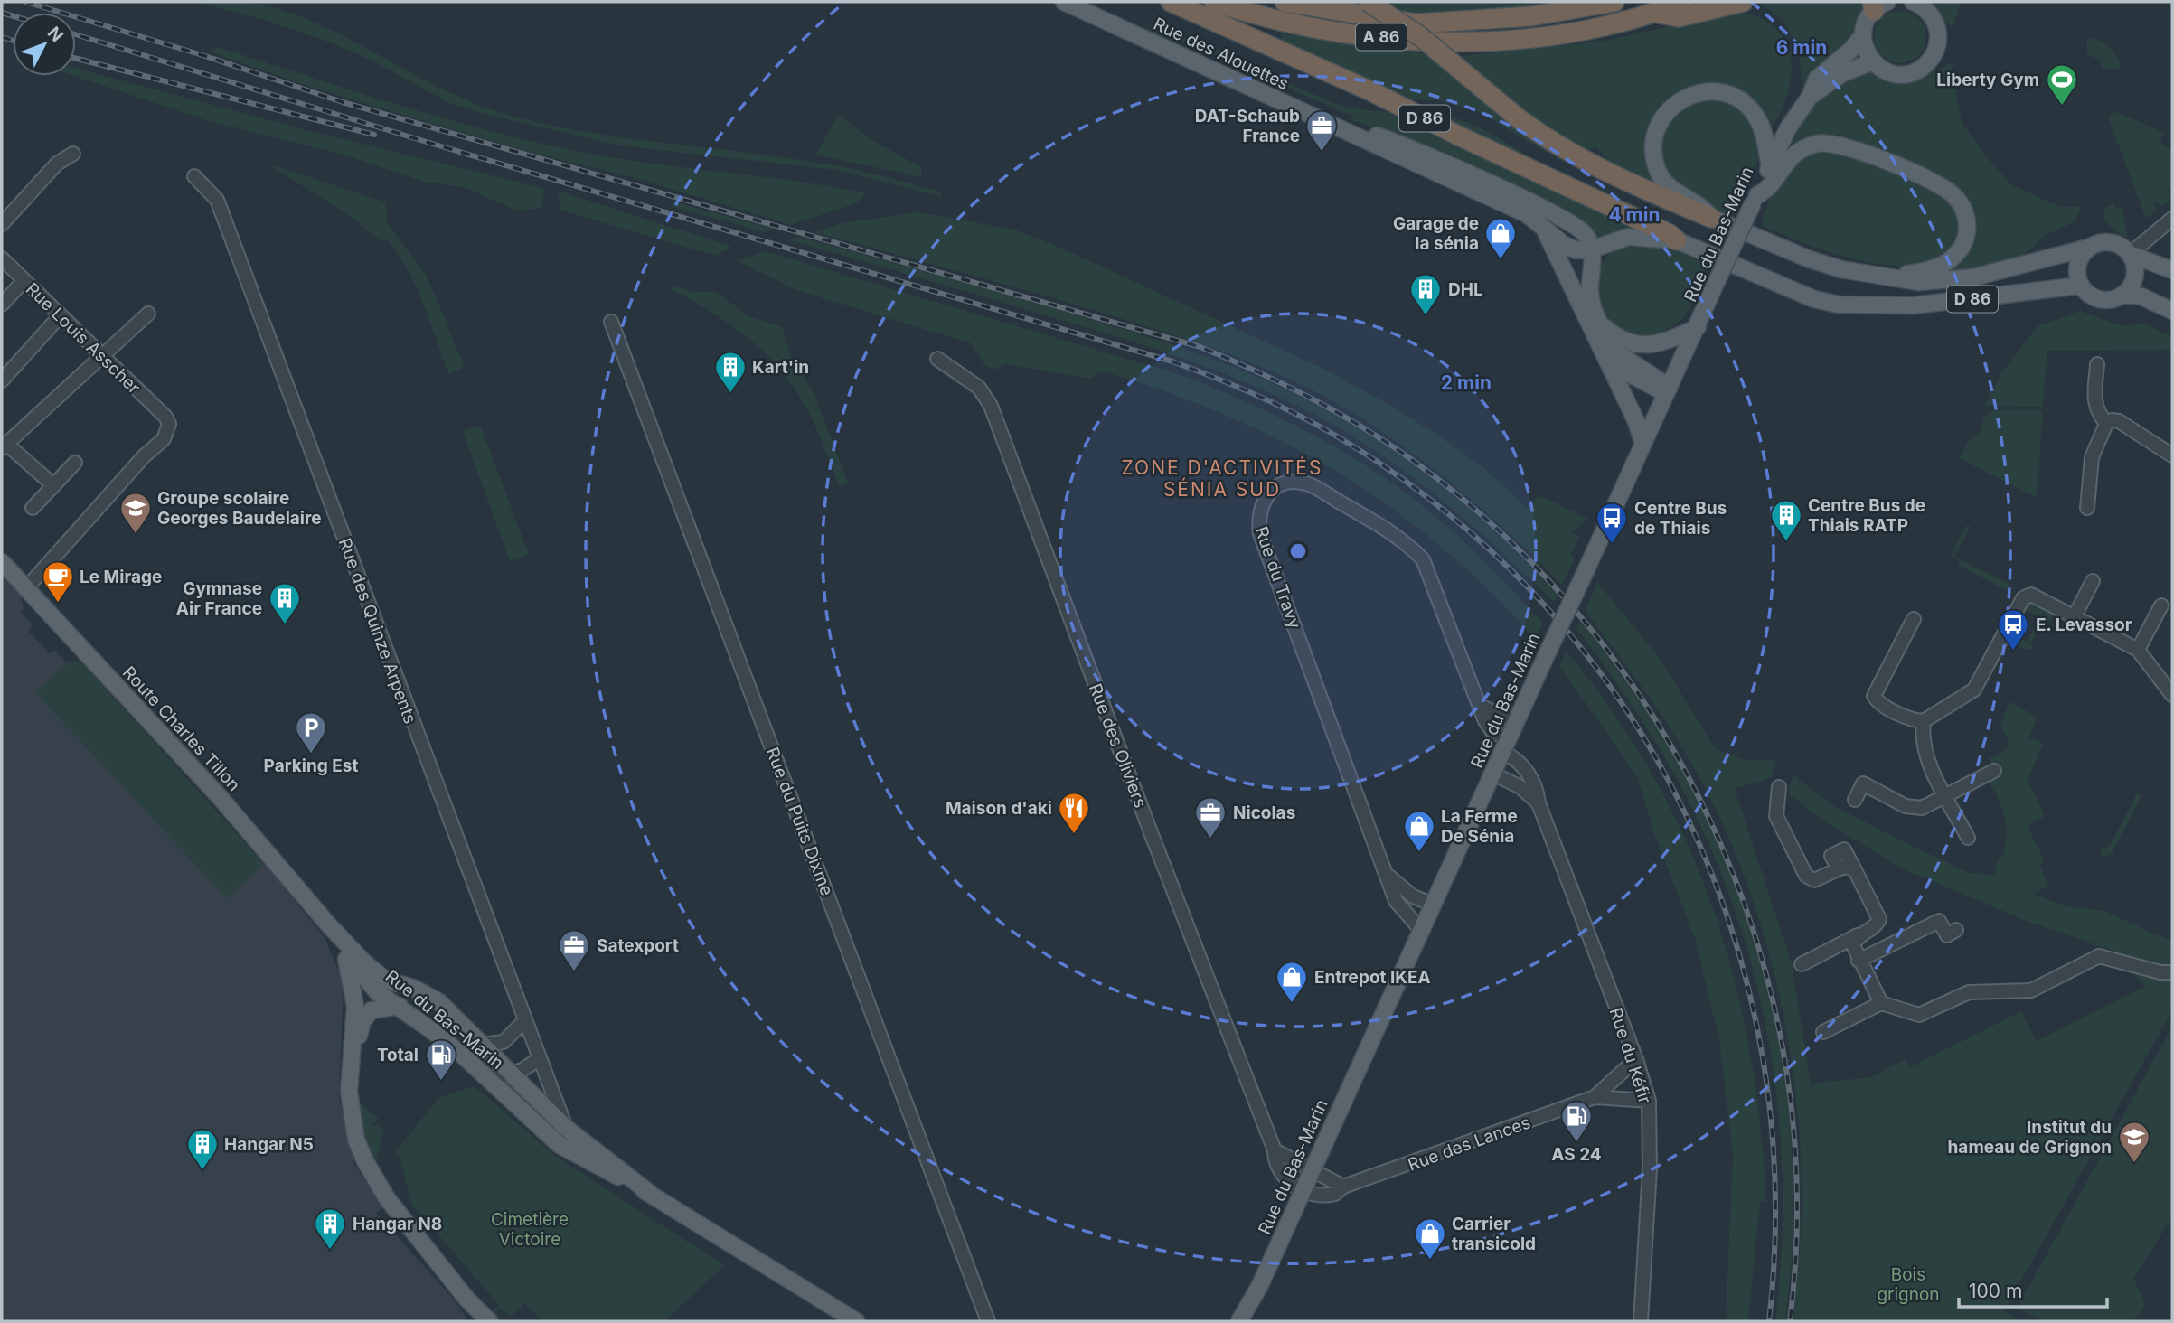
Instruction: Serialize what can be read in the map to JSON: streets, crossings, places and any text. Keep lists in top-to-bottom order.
{
  "streets": {
    "highway": ["A 86", "D 86"],
    "main road": ["Rue des Alouettes", "Rue du Bas-Marin", "Route Charles Tillon"],
    "street": [
      "Rue Louis Asscher",
      "Rue du Travy",
      "Rue des Quinze Arpents",
      "Rue des Oliviers",
      "Rue du Puits Dixme",
      "Rue du Kéfir",
      "Rue des Lances"
    ]
  },
  "crossings": [
    ["Rue du Bas-Marin", "Rue du Travy"],
    ["Rue du Bas-Marin", "Rue des Quinze Arpents"],
    ["Rue du Bas-Marin", "Route Charles Tillon"],
    ["Rue du Bas-Marin", "Rue des Oliviers"],
    ["Rue du Bas-Marin", "Rue du Kéfir"],
    ["Rue du Bas-Marin", "Rue des Lances"],
    ["Rue Louis Asscher", "Route Charles Tillon"],
    ["Rue du Travy", "Rue du Kéfir"],
    ["Rue des Oliviers", "Rue des Lances"],
    ["Rue du Kéfir", "Rue des Lances"]
  ],
  "districts": ["ZONE D'ACTIVITÉS SÉNIA SUD"],
  "parks": ["Cimetière Victoire", "Bois grignon"],
  "places": {
    "sports": ["Liberty Gym"],
    "office": ["DAT-Schaub France", "Nicolas", "Satexport"],
    "shop": [
      "Garage de la sénia",
      "La Ferme De Sénia",
      "Entrepot IKEA",
      "Carrier transicold"
    ],
    "building": [
      "DHL",
      "Kart'in",
      "Centre Bus de Thiais RATP",
      "Gymnase Air France",
      "Hangar N5",
      "Hangar N8"
    ],
    "school or university": ["Groupe scolaire Georges Baudelaire", "Institut du hameau de Grignon"],
    "bus stop": ["Centre Bus de Thiais", "E. Levassor"],
    "cafe": ["Le Mirage"],
    "parking": ["Parking Est"],
    "restaurant": ["Maison d'aki"],
    "fuel station": ["Total", "AS 24"]
  },
  "scale_bar": "100 m",
  "north": "top right",
  "rings": ["6 min", "4 min", "2 min"]
}
